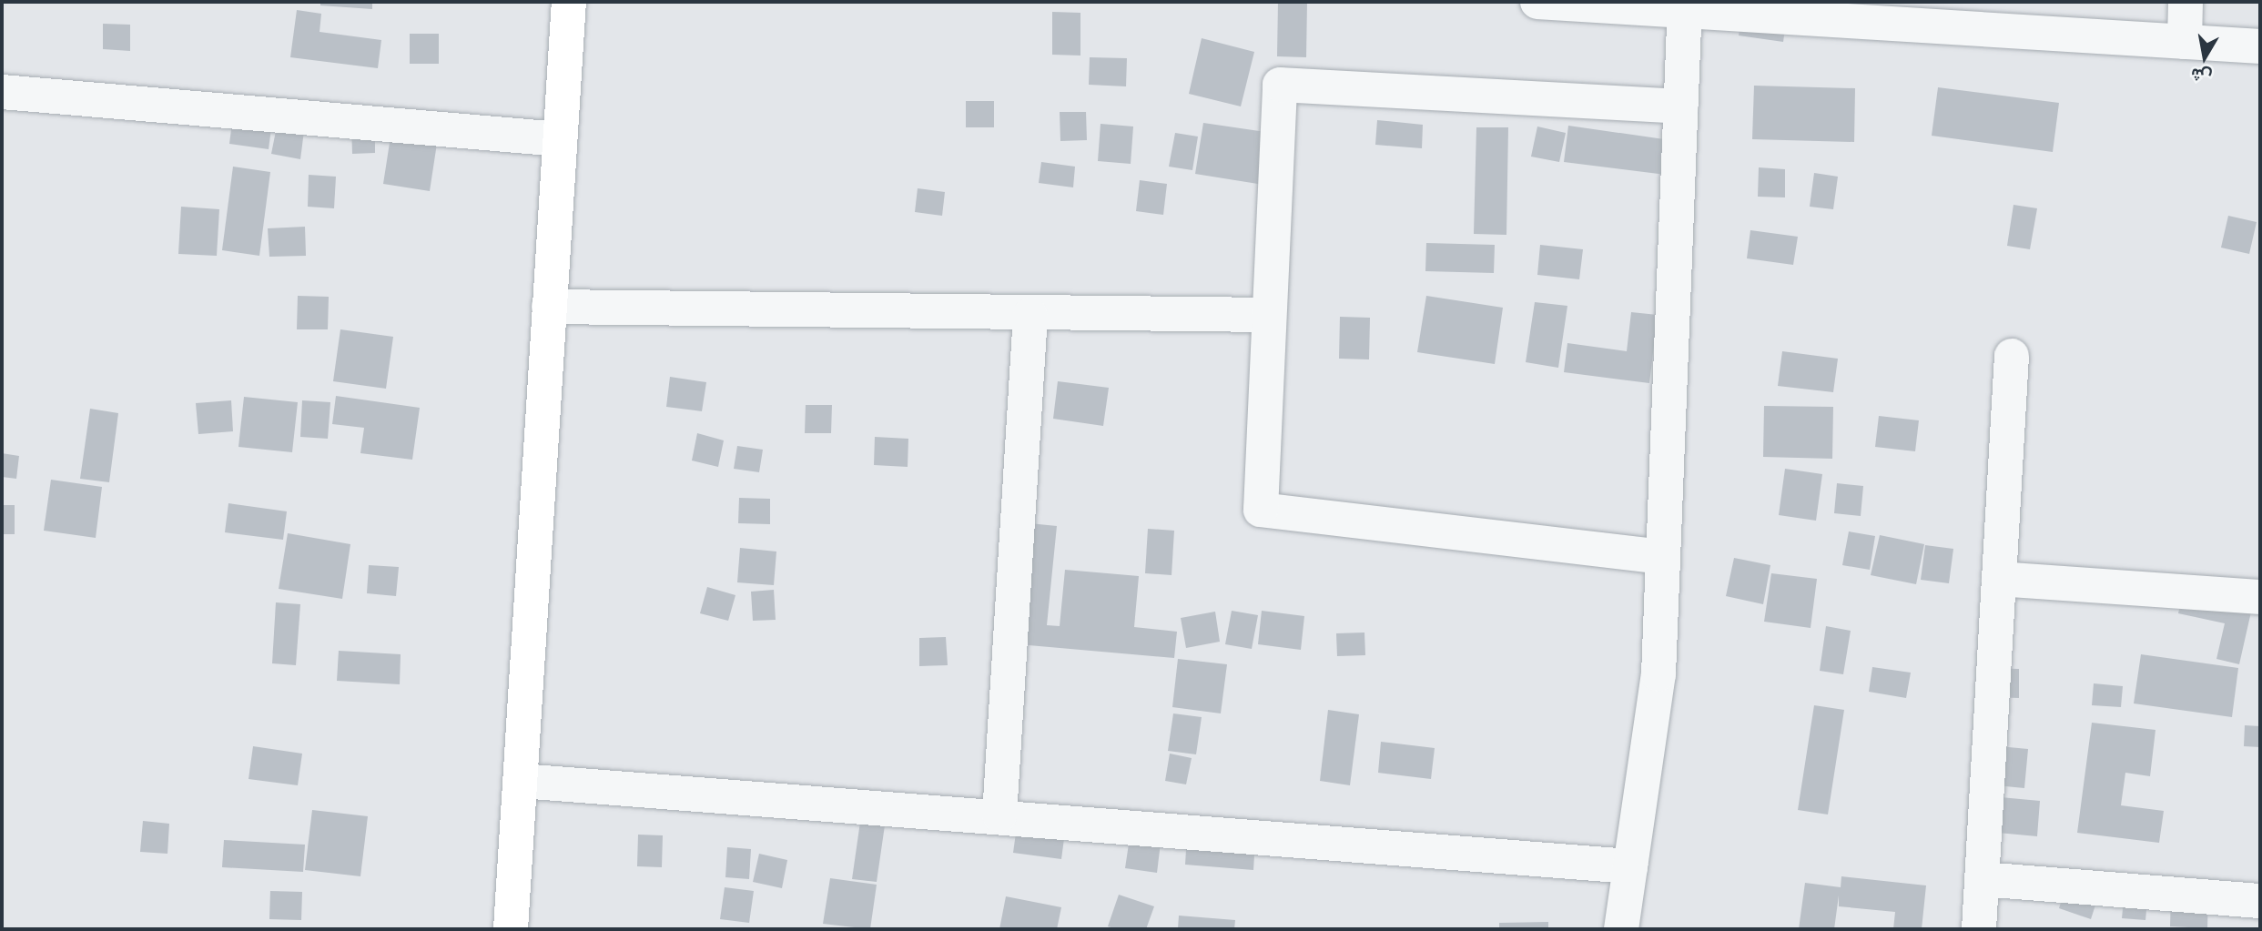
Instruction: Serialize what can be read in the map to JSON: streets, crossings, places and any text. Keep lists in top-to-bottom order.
{
  "north": "bottom"
}
